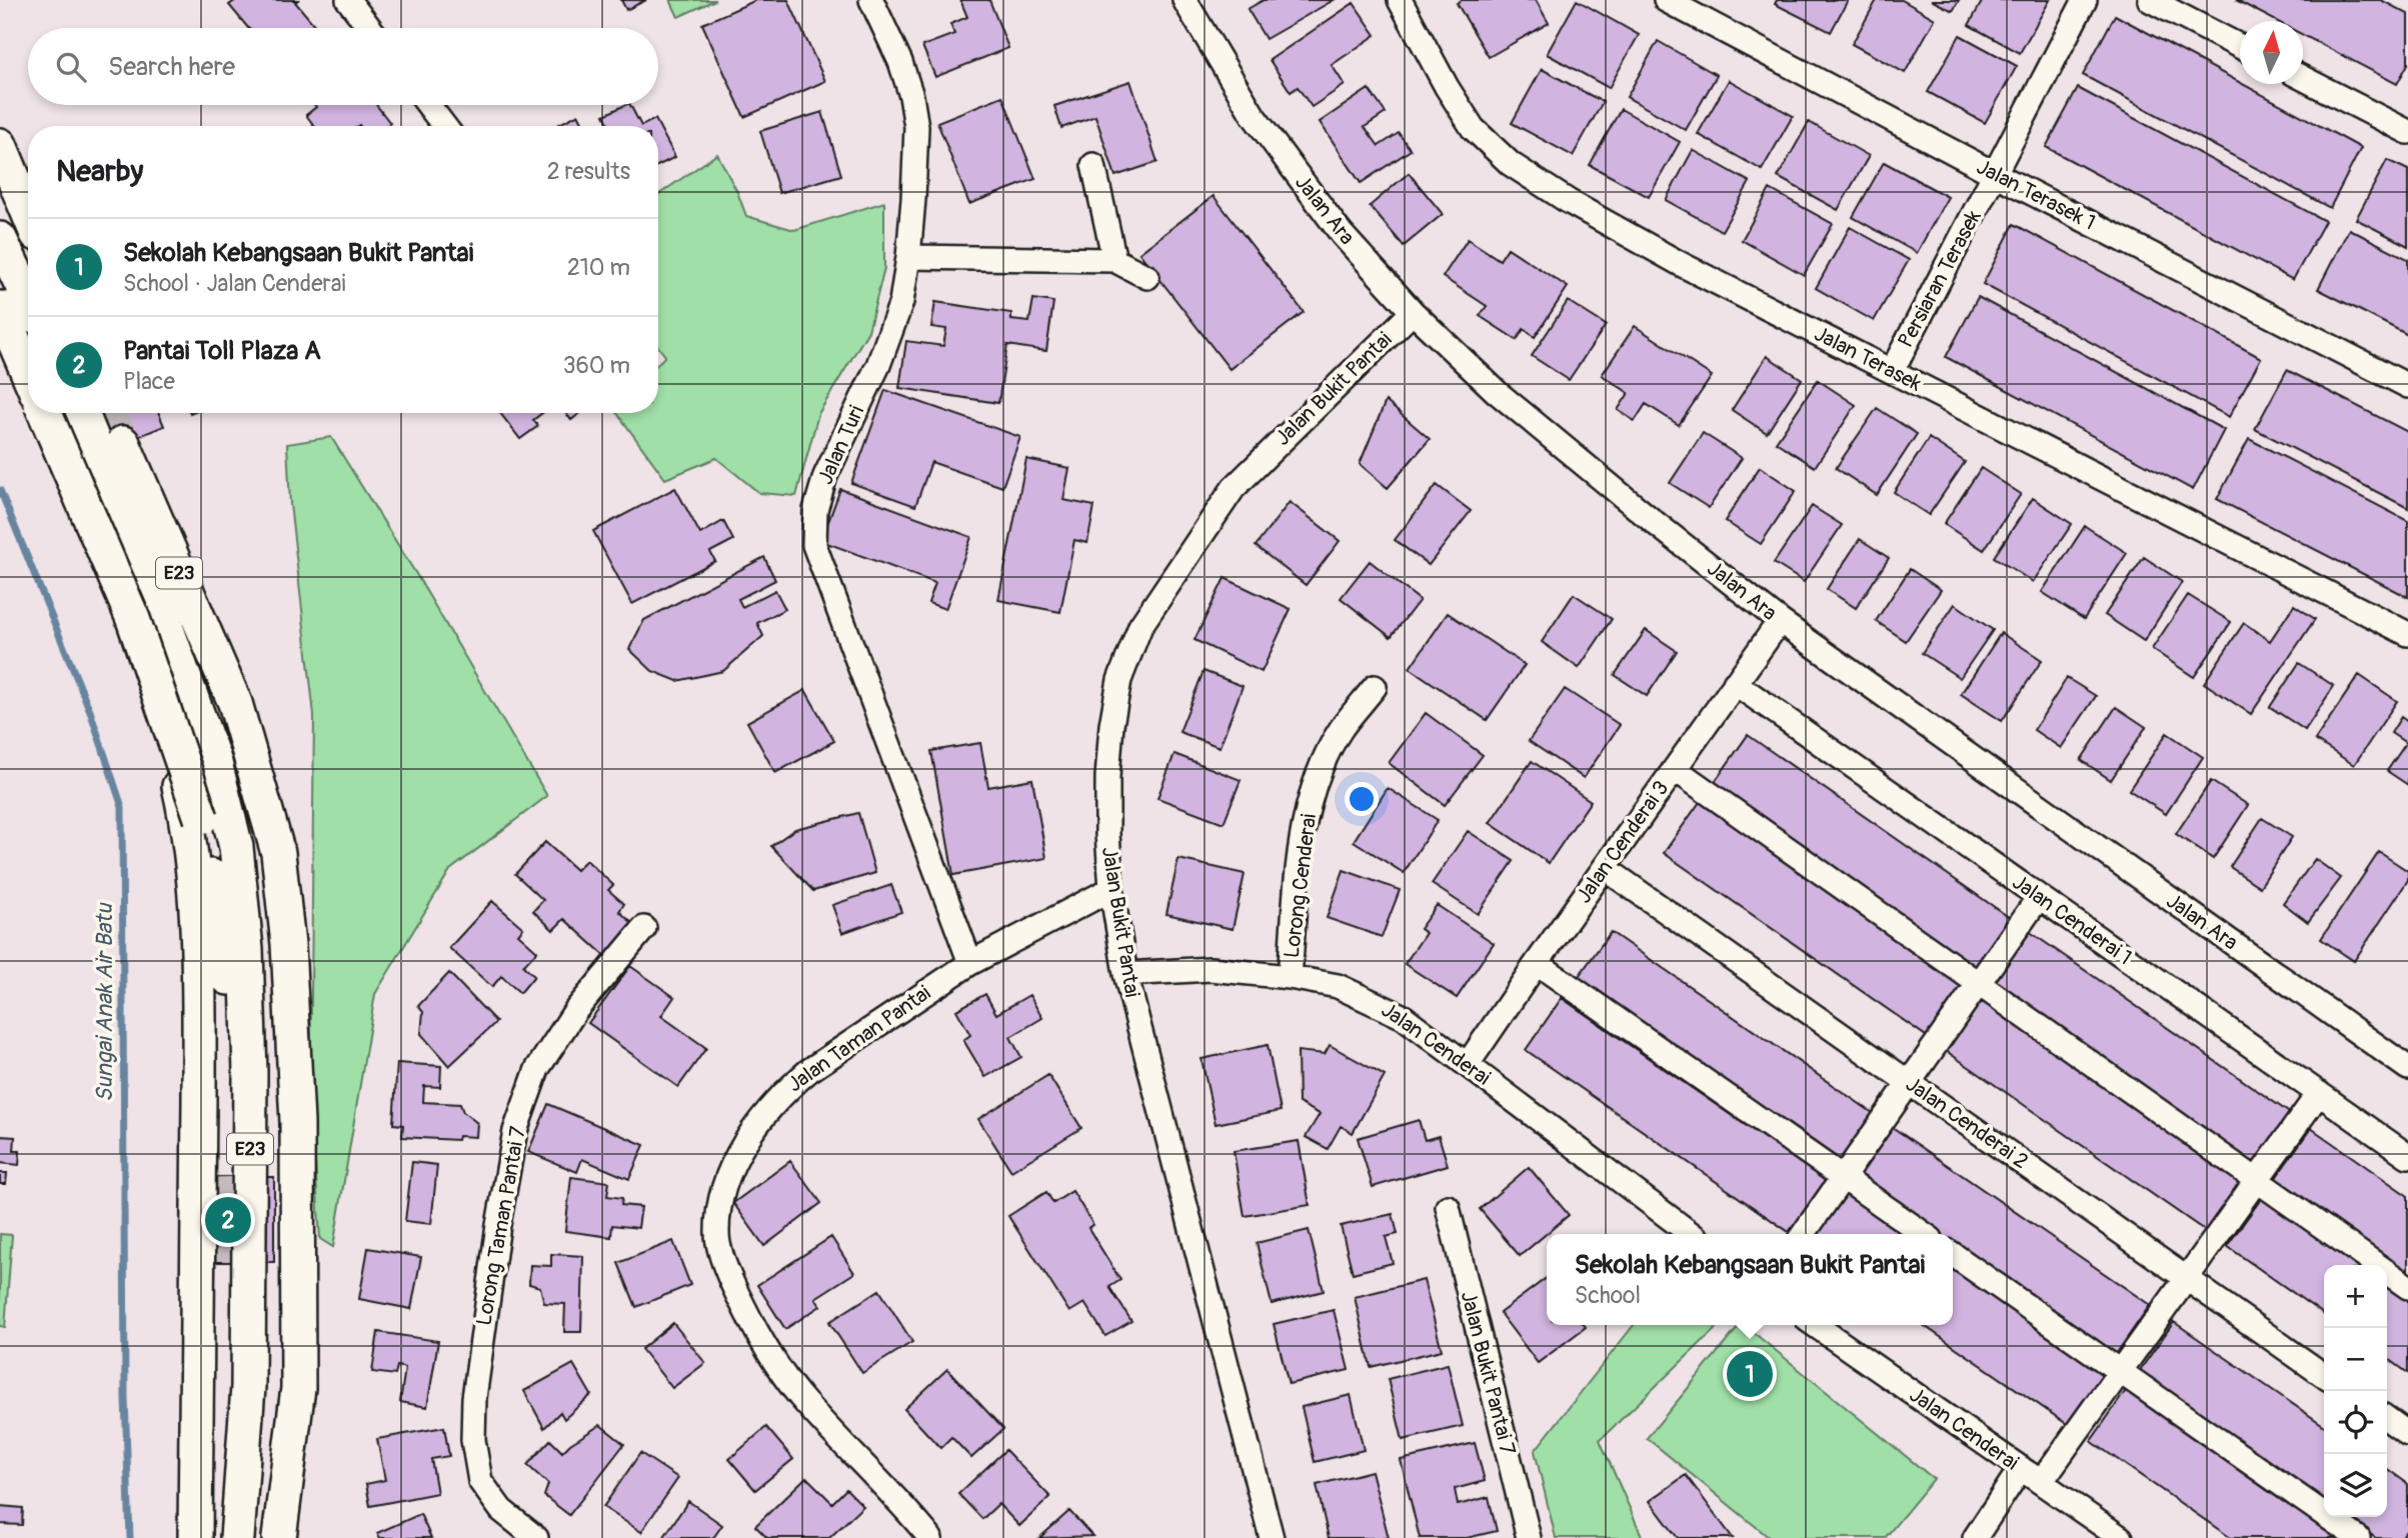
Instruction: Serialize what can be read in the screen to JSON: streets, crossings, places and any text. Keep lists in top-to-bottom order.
{
  "streets": {
    "highway": ["E23"],
    "street": [
      "Jalan Terasek 1",
      "Jalan Ara",
      "Persiaran Terasek",
      "Jalan Terasek",
      "Jalan Bukit Pantai",
      "Jalan Turi",
      "Jalan Cenderai 3",
      "Lorong Cenderai",
      "Jalan Cenderai 1",
      "Jalan Taman Pantai",
      "Jalan Cenderai",
      "Jalan Cenderai 2",
      "Lorong Taman Pantai 7",
      "Jalan Bukit Pantai 7"
    ]
  },
  "crossings": [
    ["Jalan Terasek 1", "Persiaran Terasek"],
    ["Jalan Ara", "Jalan Bukit Pantai"],
    ["Jalan Ara", "Jalan Cenderai 3"],
    ["Persiaran Terasek", "Jalan Terasek"],
    ["Jalan Bukit Pantai", "Jalan Taman Pantai"],
    ["Jalan Bukit Pantai", "Jalan Cenderai"],
    ["Jalan Turi", "Jalan Taman Pantai"],
    ["Jalan Cenderai 3", "Jalan Cenderai 1"],
    ["Jalan Cenderai 3", "Jalan Cenderai"],
    ["Jalan Cenderai 3", "Jalan Cenderai 2"],
    ["Lorong Cenderai", "Jalan Cenderai"]
  ],
  "water": ["Sungai Anak Air Batu"],
  "north": "top",
  "page": {
    "search": "Search here",
    "heading": ["Nearby", "2 results"],
    "list": [
      {
        "mark": "1",
        "name": "Sekolah Kebangsaan Bukit Pantai",
        "note": "School · Jalan Cenderai",
        "value": "210 m"
      },
      {
        "mark": "2",
        "name": "Pantai Toll Plaza A",
        "note": "Place",
        "value": "360 m"
      }
    ],
    "pins": ["2", "1"],
    "popup": ["Sekolah Kebangsaan Bukit Pantai", "School"],
    "map_buttons": ["+", "−"]
  }
}
